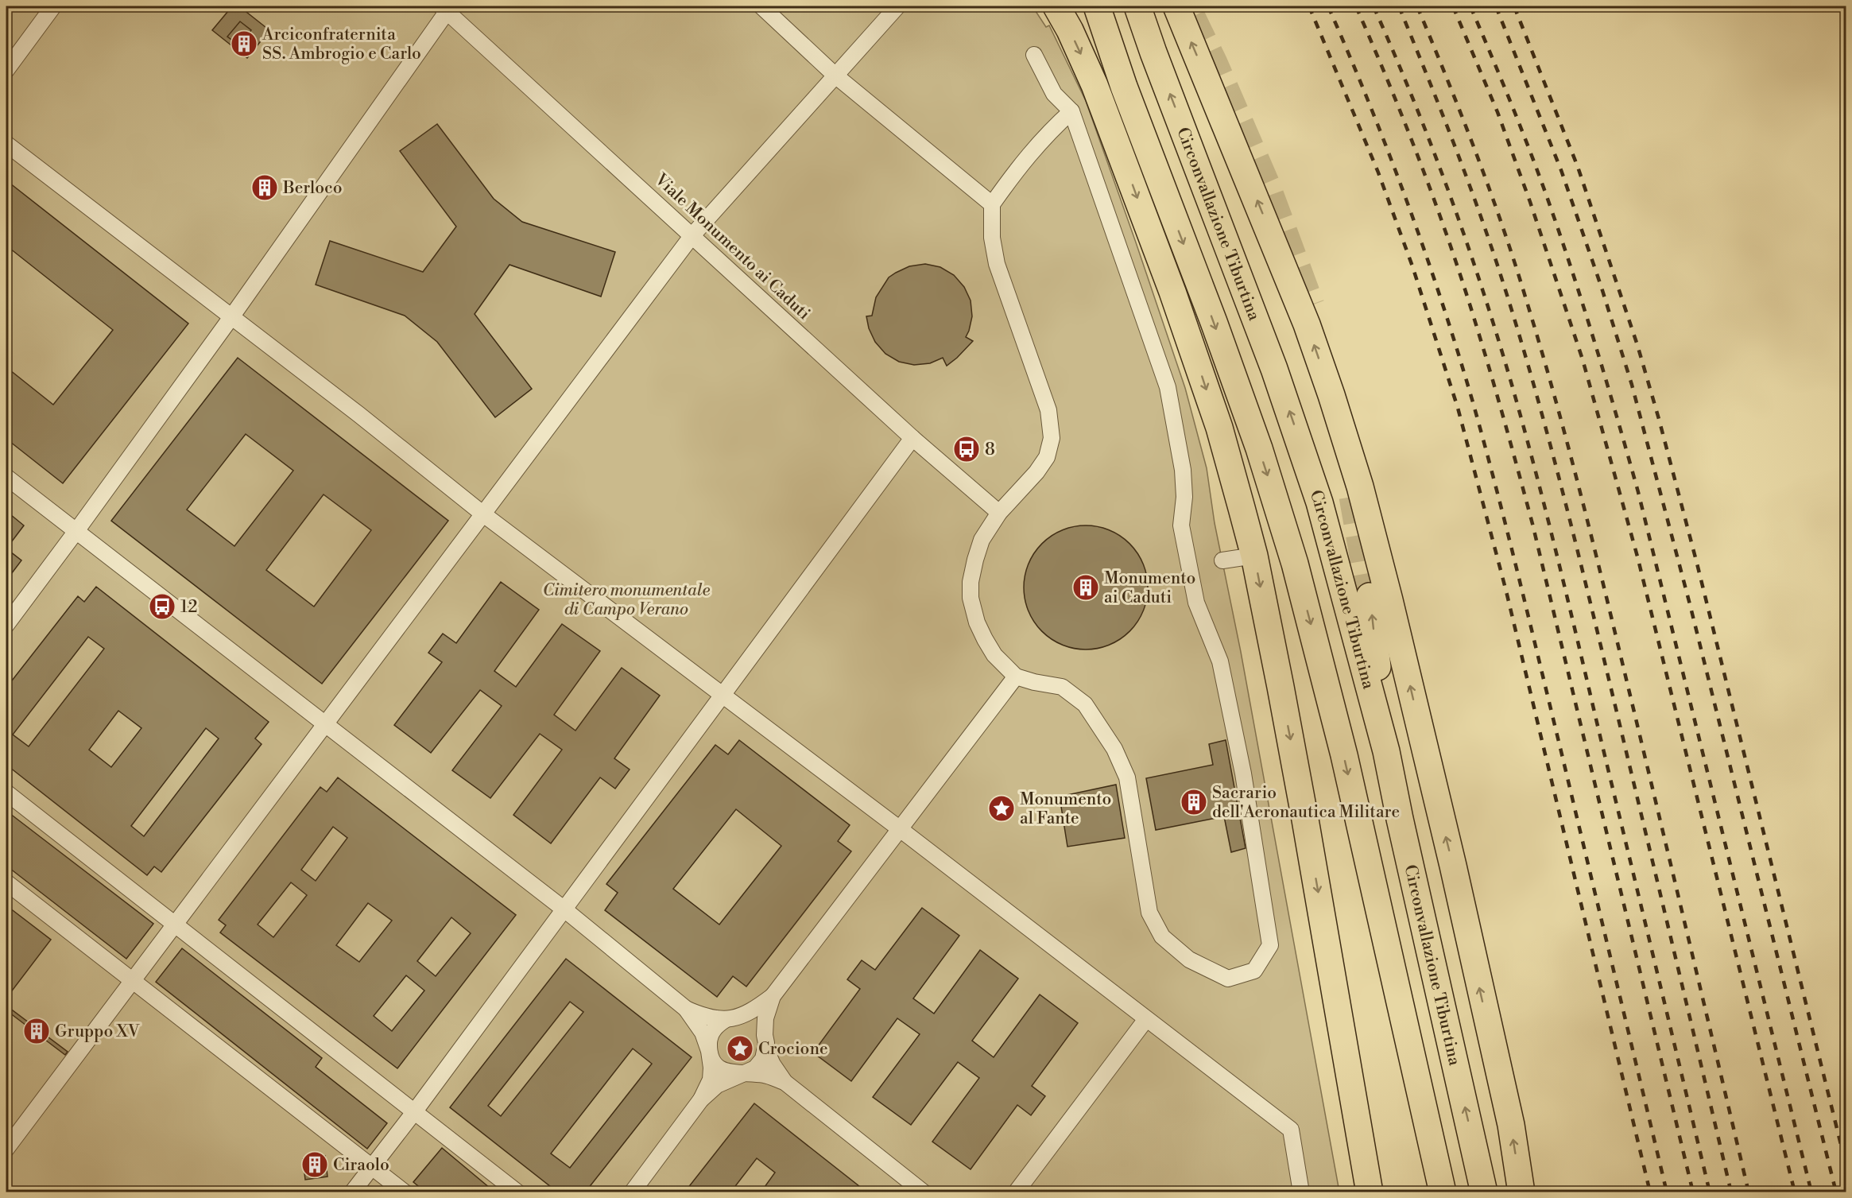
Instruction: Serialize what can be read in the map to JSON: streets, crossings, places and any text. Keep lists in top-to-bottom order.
{
  "streets": {
    "highway": ["Circonvallazione Tiburtina"],
    "lane": ["Viale Monumento ai Caduti"]
  },
  "parks": ["Cimitero monumentale di Campo Verano"],
  "places": {
    "building": [
      "Arciconfraternita SS. Ambrogio e Carlo",
      "Berloco",
      "Monumento ai Caduti",
      "Sacrario dell'Aeronautica Militare",
      "Gruppo XV",
      "Ciraolo"
    ],
    "bus stop": ["8", "12"],
    "place": ["Monumento al Fante", "Crocione"]
  }
}
